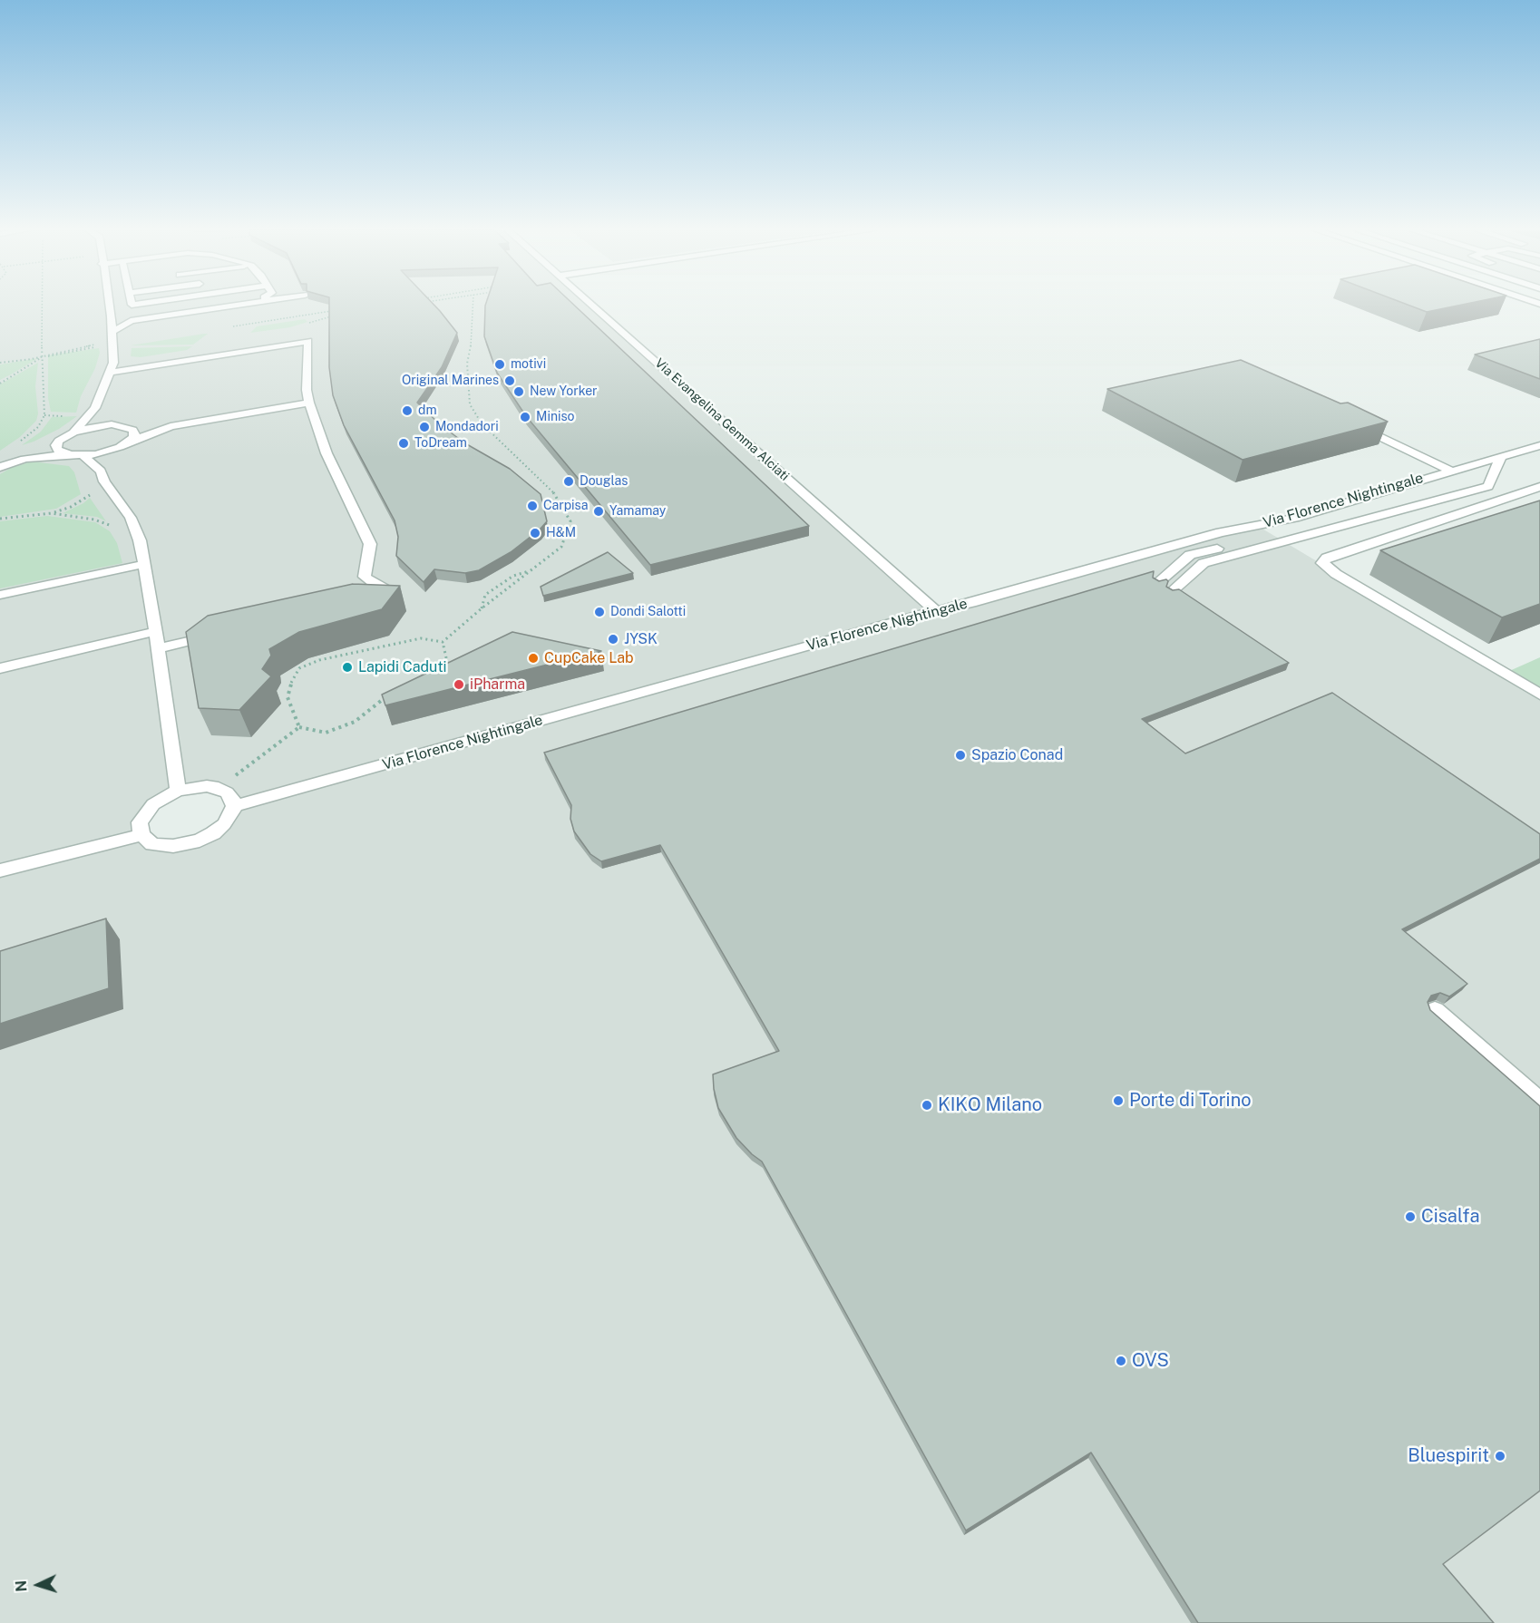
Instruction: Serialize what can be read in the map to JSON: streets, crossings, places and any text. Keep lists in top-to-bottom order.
{
  "streets": {
    "street": ["Via Evangelina Gemma Alciati", "Via Florence Nightingale"]
  },
  "crossings": [
    ["Via Evangelina Gemma Alciati", "Via Florence Nightingale"]
  ],
  "places": [
    "motivi",
    "Original Marines",
    "New Yorker",
    "dm",
    "Miniso",
    "Mondadori",
    "ToDream",
    "Douglas",
    "Carpisa",
    "Yamamay",
    "H&M",
    "Dondi Salotti",
    "JYSK",
    "CupCake Lab",
    "Lapidi Caduti",
    "iPharma",
    "Spazio Conad",
    "Porte di Torino",
    "KIKO Milano",
    "Cisalfa",
    "OVS",
    "Bluespirit"
  ],
  "north": "left"
}
